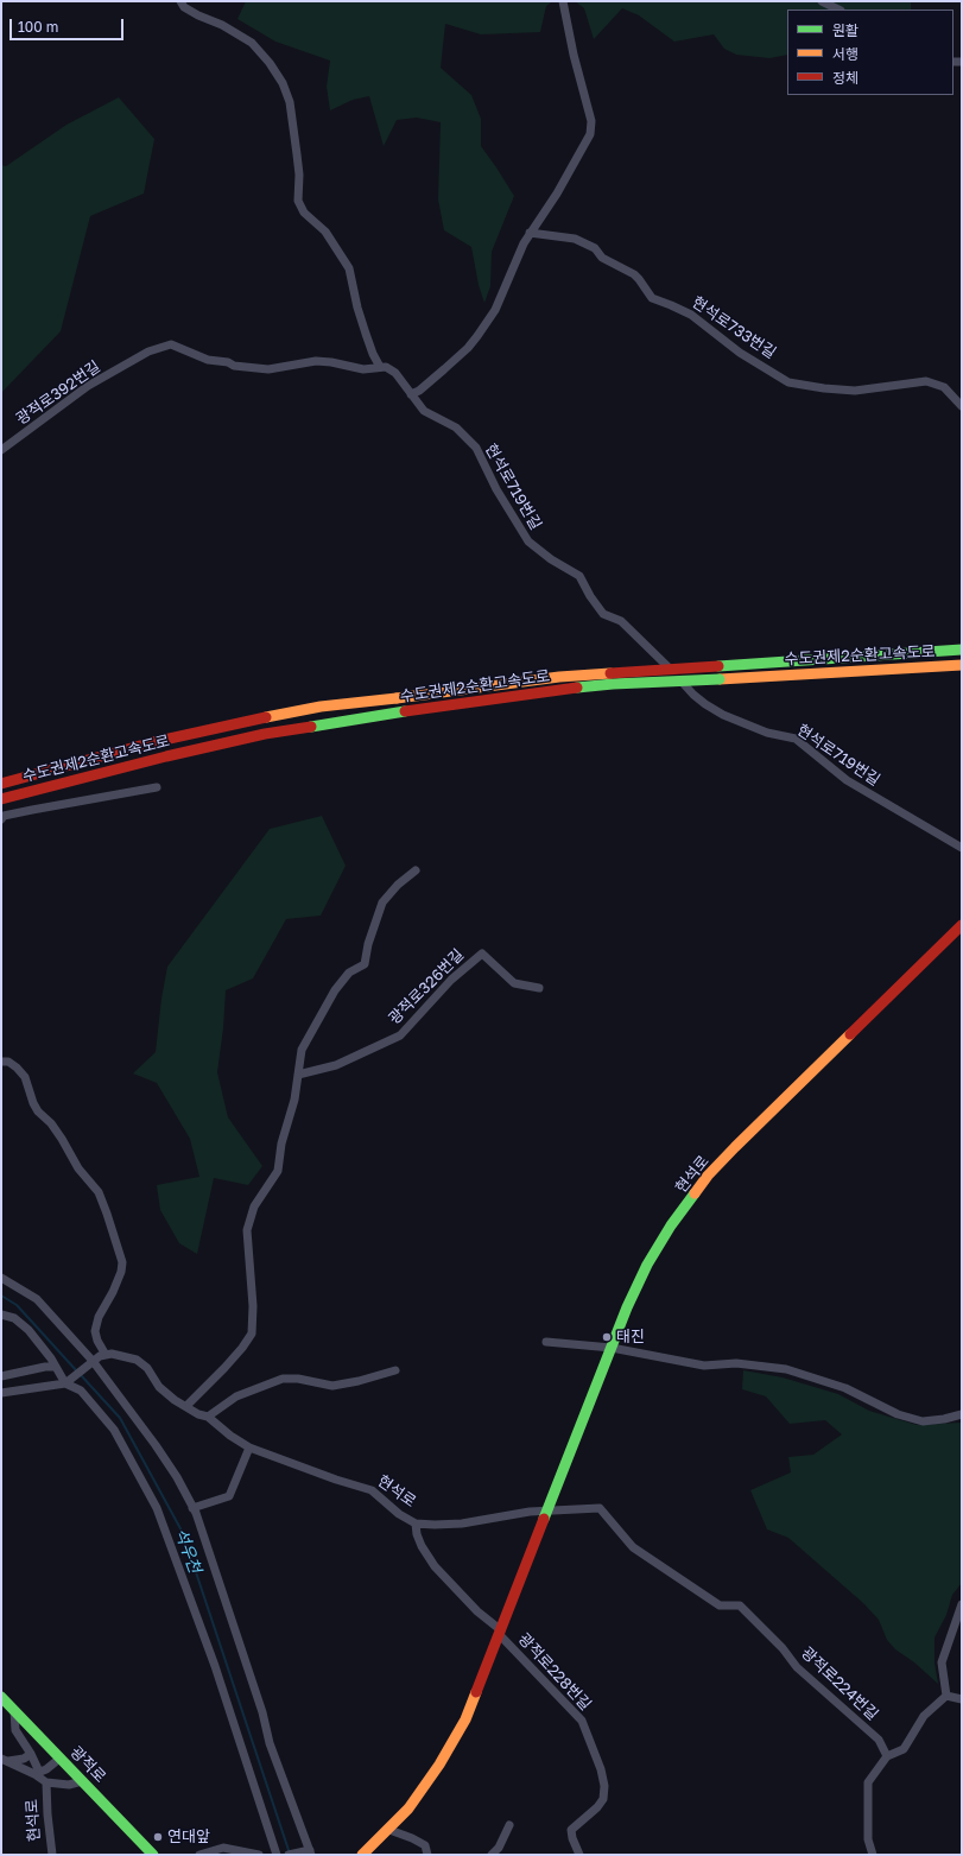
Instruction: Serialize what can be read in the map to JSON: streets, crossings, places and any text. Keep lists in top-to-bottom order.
{
  "streets": {
    "main road": ["수도권제2순환고속도로", "현석로", "광적로"],
    "street": [
      "현석로733번길",
      "광적로392번길",
      "현석로719번길",
      "광적로326번길",
      "광적로228번길",
      "광적로224번길"
    ]
  },
  "crossings": [
    ["광적로392번길", "현석로719번길"],
    ["현석로", "광적로228번길"],
    ["현석로", "광적로224번길"]
  ],
  "water": ["석우천"],
  "places": ["태진", "연대앞"],
  "legend": ["원활", "서행", "정체"],
  "scale_bar": "100 m"
}
